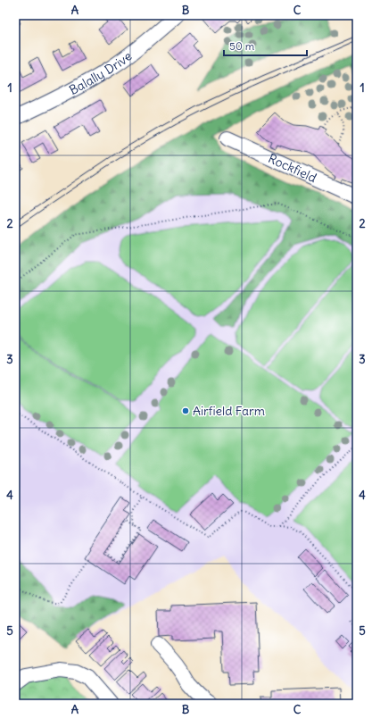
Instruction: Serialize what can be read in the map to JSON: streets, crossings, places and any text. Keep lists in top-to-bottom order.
{
  "streets": {
    "street": ["Balally Drive", "Rockfield"]
  },
  "places": ["Airfield Farm"],
  "scale_bar": "50 m",
  "grid": {
    "columns": ["A", "B", "C"],
    "rows": [
      "1",
      "2",
      "3",
      "4",
      "5"
    ]
  }
}
